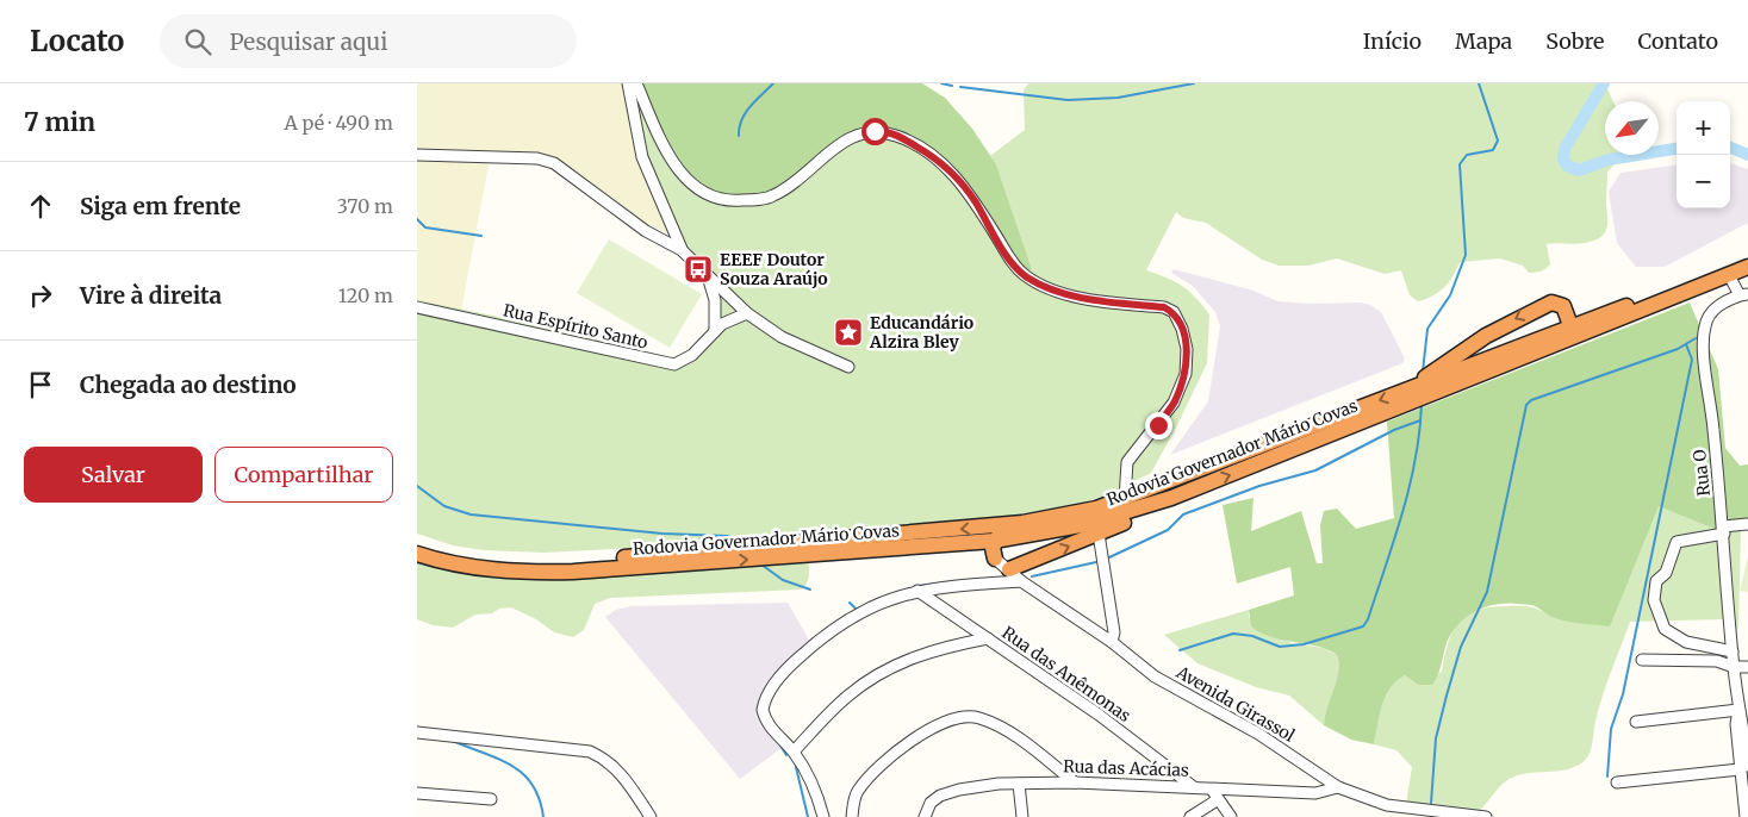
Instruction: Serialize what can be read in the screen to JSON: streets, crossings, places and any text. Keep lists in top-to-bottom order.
{
  "streets": {
    "highway": ["Rodovia Governador Mário Covas"],
    "street": [
      "Rua Espírito Santo",
      "Rua O",
      "Rua das Anêmonas",
      "Avenida Girassol",
      "Rua das Acácias"
    ]
  },
  "crossings": [
    ["Rodovia Governador Mário Covas", "Rua O"],
    ["Rua das Anêmonas", "Rua das Acácias"],
    ["Avenida Girassol", "Rua das Acácias"]
  ],
  "places": {
    "bus stop": ["EEEF Doutor Souza Araújo"],
    "place": ["Educandário Alzira Bley"]
  },
  "north": "bottom left",
  "page": {
    "header": "Locato",
    "search": "Pesquisar aqui",
    "nav": [
      "Início",
      "Mapa",
      "Sobre",
      "Contato"
    ],
    "heading": ["7 min", "A pé · 490 m"],
    "map_buttons": ["+", "−"],
    "list": [
      ["Siga em frente", "370 m"],
      ["Vire à direita", "120 m"],
      "Chegada ao destino"
    ],
    "buttons": ["Salvar", "Compartilhar"]
  }
}
